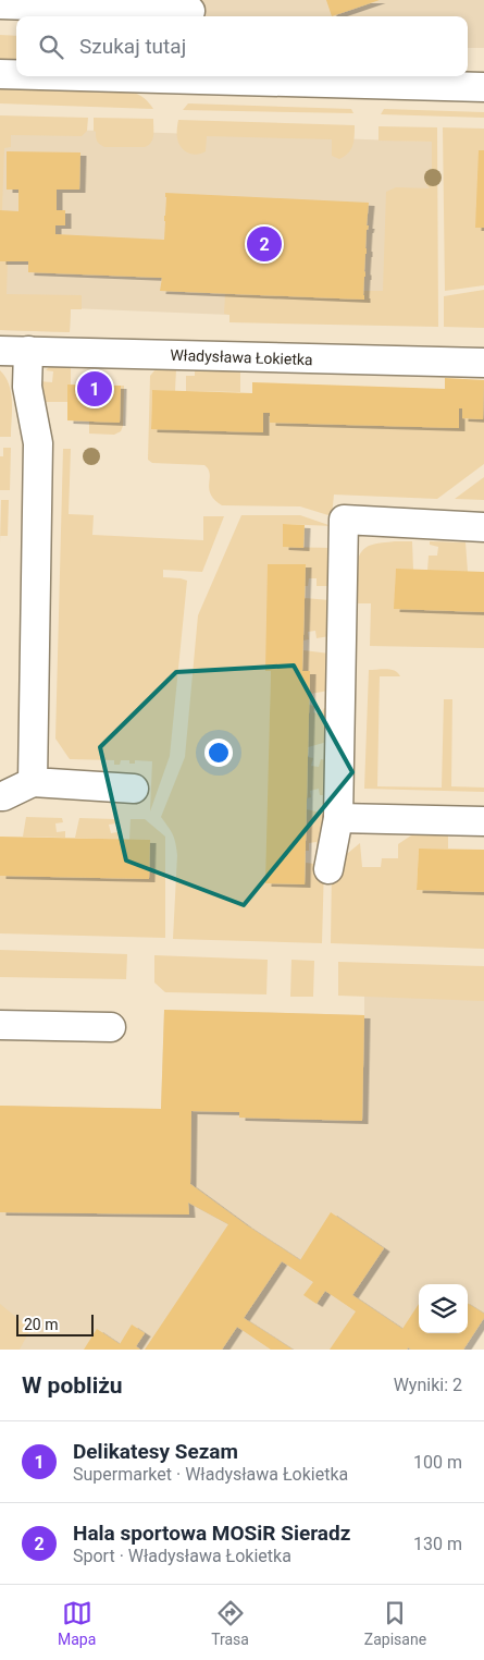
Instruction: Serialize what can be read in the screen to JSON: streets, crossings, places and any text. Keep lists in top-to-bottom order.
{
  "streets": {
    "street": ["Władysława Łokietka"]
  },
  "scale_bar": "20 m",
  "page": {
    "search": "Szukaj tutaj",
    "pins": ["2", "1"],
    "scale": "20 m",
    "heading": ["W pobliżu", "Wyniki: 2"],
    "list": [
      {
        "mark": "1",
        "name": "Delikatesy Sezam",
        "note": "Supermarket · Władysława Łokietka",
        "value": "100 m"
      },
      {
        "mark": "2",
        "name": "Hala sportowa MOSiR Sieradz",
        "note": "Sport · Władysława Łokietka",
        "value": "130 m"
      }
    ],
    "nav": ["Mapa", "Trasa", "Zapisane"]
  }
}
